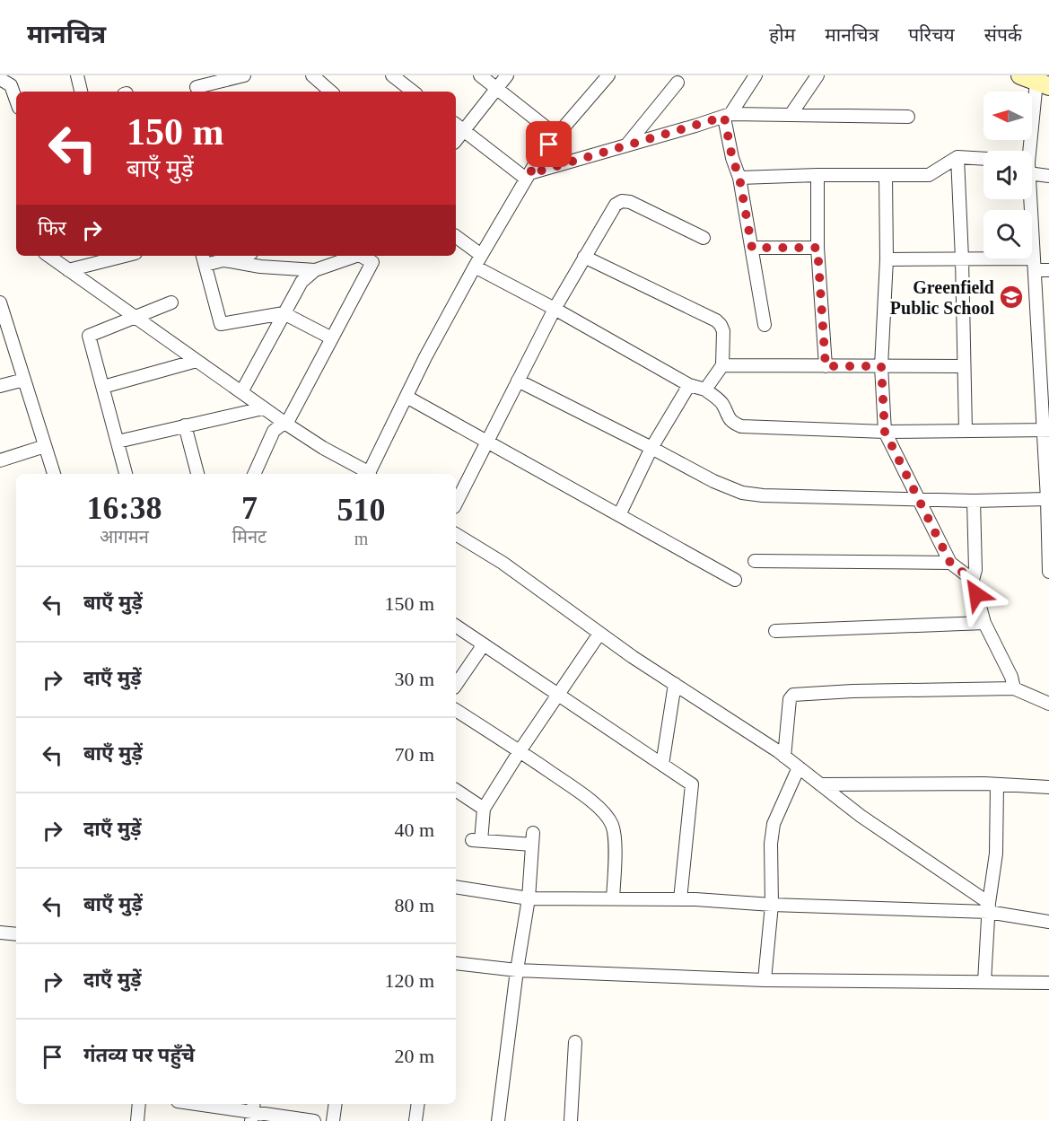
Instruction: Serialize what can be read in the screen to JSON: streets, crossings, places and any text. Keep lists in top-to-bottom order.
{
  "places": {
    "school or university": ["Greenfield Public School"]
  },
  "north": "left",
  "page": {
    "header": "मानचित्र",
    "nav": [
      "होम",
      "मानचित्र",
      "परिचय",
      "संपर्क"
    ],
    "turn": ["150 m", "बाएँ मुड़ें"],
    "then": "फिर",
    "eta": [
      "16:38",
      "आगमन",
      "7",
      "मिनट",
      "510",
      "m"
    ],
    "list": [
      {
        "name": "बाएँ मुड़ें",
        "value": "150 m"
      },
      {
        "name": "दाएँ मुड़ें",
        "value": "30 m"
      },
      {
        "name": "बाएँ मुड़ें",
        "value": "70 m"
      },
      {
        "name": "दाएँ मुड़ें",
        "value": "40 m"
      },
      {
        "name": "बाएँ मुड़ें",
        "value": "80 m"
      },
      {
        "name": "दाएँ मुड़ें",
        "value": "120 m"
      },
      {
        "name": "गंतव्य पर पहुँचे",
        "value": "20 m"
      }
    ]
  }
}
